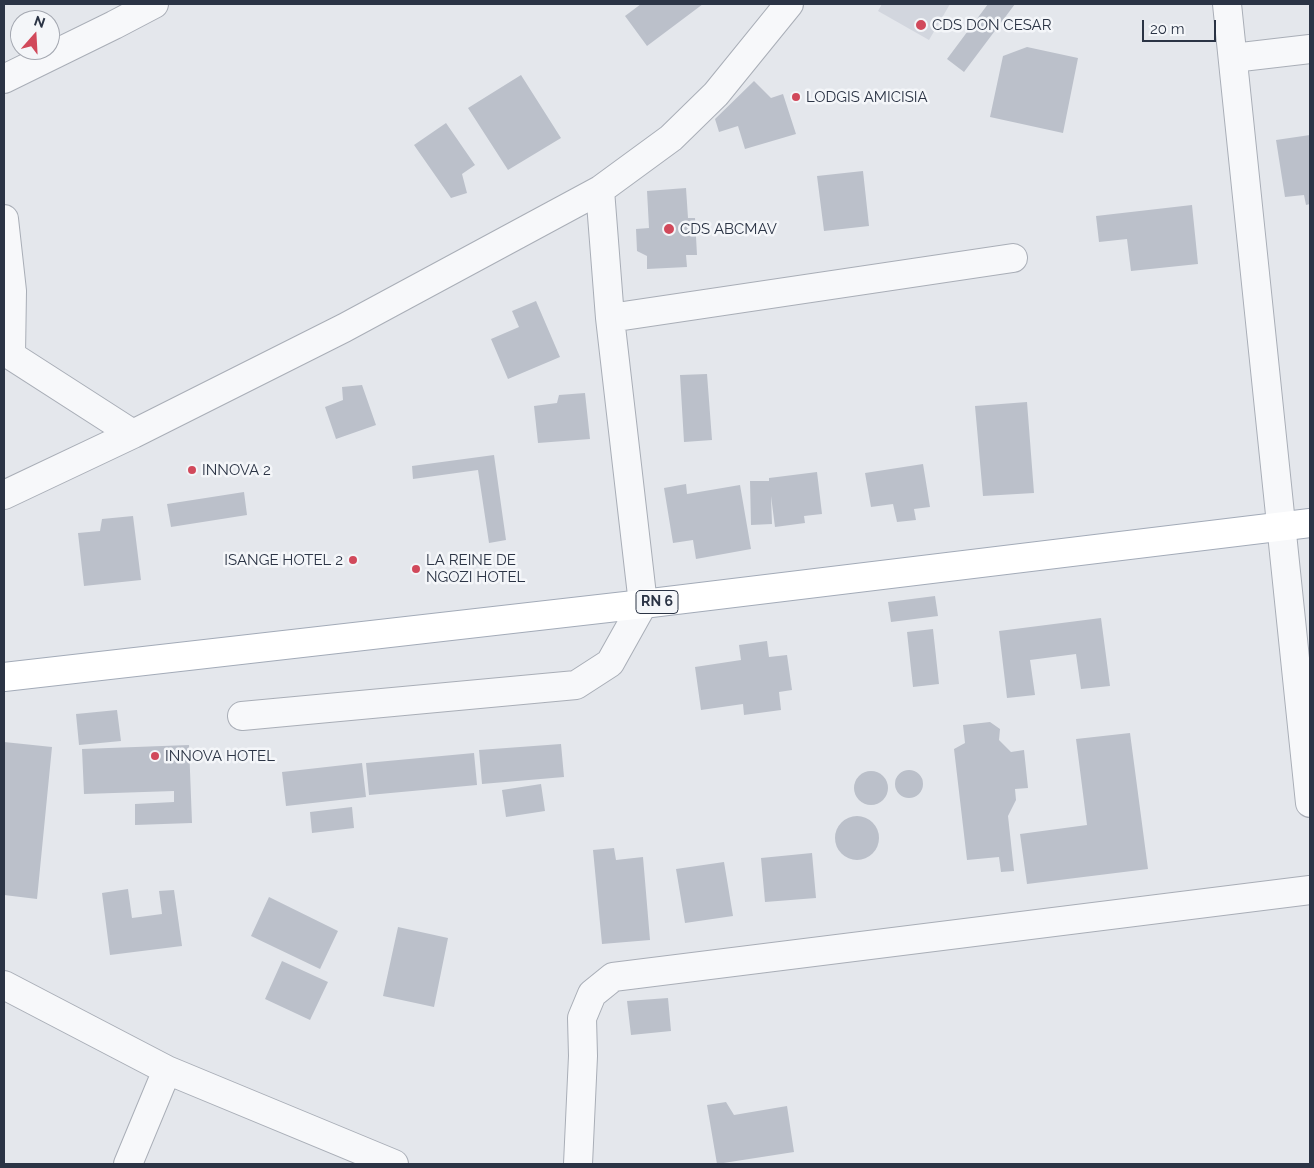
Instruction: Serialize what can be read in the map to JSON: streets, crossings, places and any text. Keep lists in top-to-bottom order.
{
  "streets": {
    "main road": ["RN 6"]
  },
  "places": [
    "CDS DON CESAR",
    "LODGIS AMICISIA",
    "CDS ABCMAV",
    "INNOVA 2",
    "ISANGE HOTEL 2",
    "LA REINE DE NGOZI HOTEL",
    "INNOVA HOTEL"
  ],
  "scale_bar": "20 m",
  "north": "top"
}
